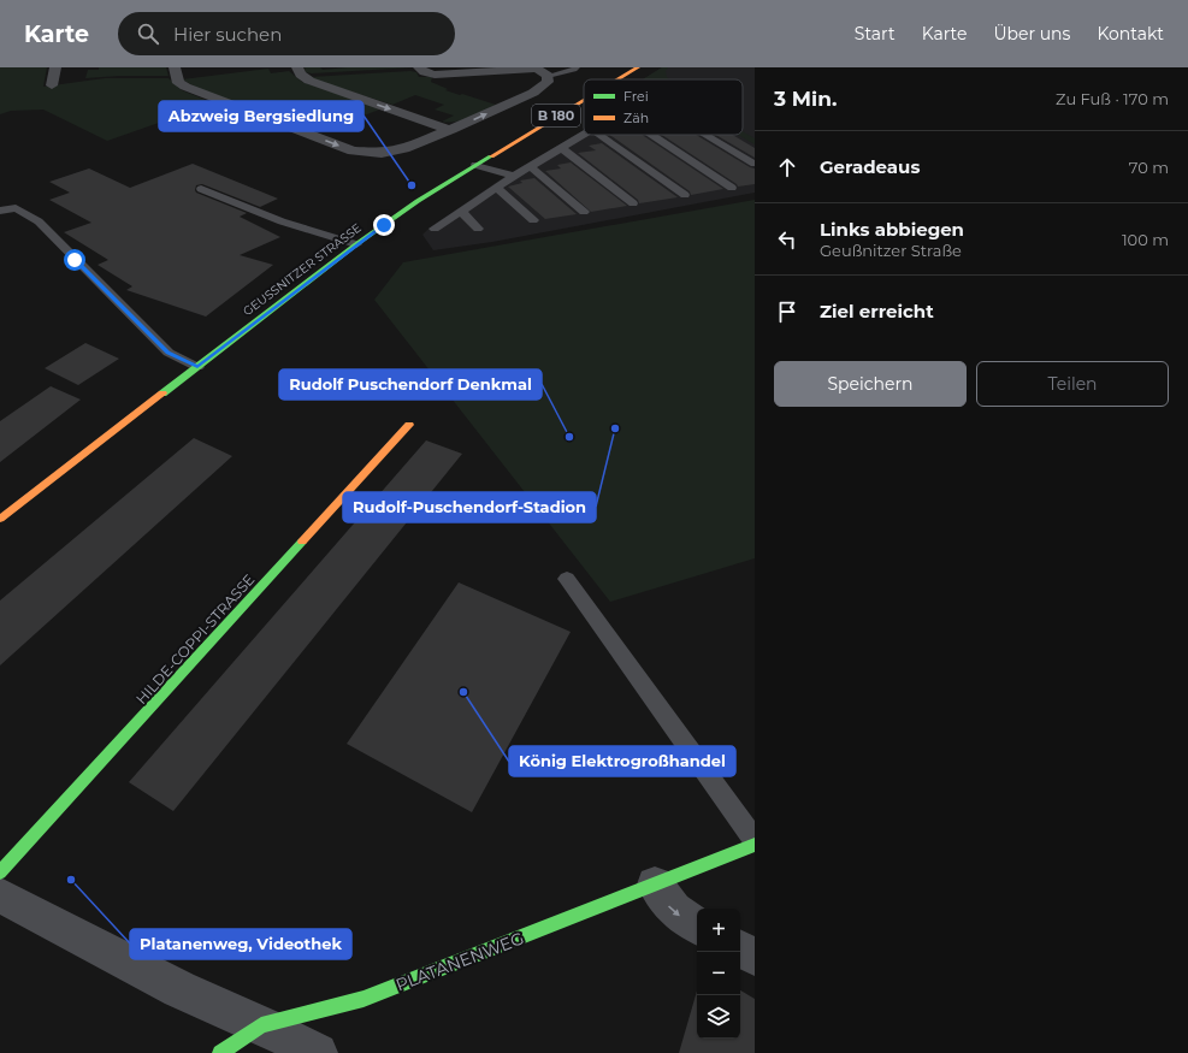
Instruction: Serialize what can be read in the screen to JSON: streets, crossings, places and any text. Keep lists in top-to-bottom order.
{
  "streets": {
    "main road": [
      "B 180",
      "GEUSSNITZER STRASSE",
      "HILDE-COPPI-STRASSE",
      "PLATANENWEG"
    ]
  },
  "places": [
    "Abzweig Bergsiedlung",
    "Rudolf-Puschendorf-Stadion",
    "Rudolf Puschendorf Denkmal",
    "König Elektrogroßhandel",
    "Platanenweg, Videothek"
  ],
  "legend": ["Frei", "Zäh"],
  "page": {
    "header": "Karte",
    "search": "Hier suchen",
    "nav": [
      "Start",
      "Karte",
      "Über uns",
      "Kontakt"
    ],
    "heading": ["3 Min.", "Zu Fuß · 170 m"],
    "list": [
      ["Geradeaus", "70 m"],
      ["Links abbiegen", "Geußnitzer Straße", "100 m"],
      "Ziel erreicht"
    ],
    "buttons": ["Speichern", "Teilen"],
    "map_buttons": ["+", "−"]
  }
}
